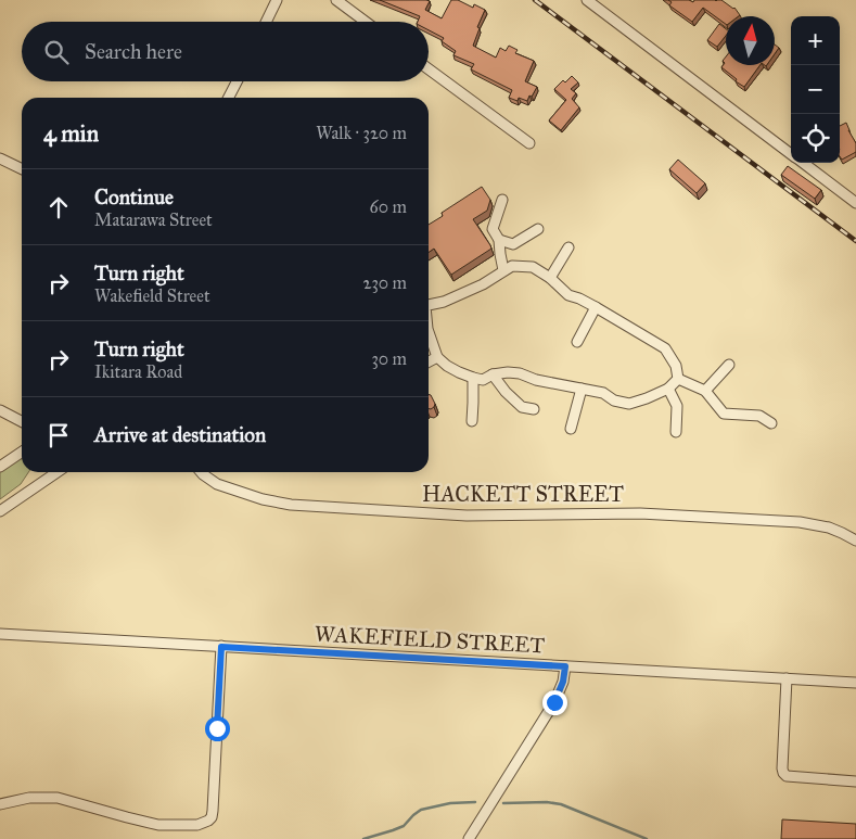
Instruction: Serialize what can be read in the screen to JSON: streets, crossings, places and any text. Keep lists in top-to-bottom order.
{
  "streets": {
    "street": ["HACKETT STREET", "WAKEFIELD STREET"]
  },
  "north": "top",
  "page": {
    "map_buttons": ["+", "−"],
    "search": "Search here",
    "heading": ["4 min", "Walk · 320 m"],
    "list": [
      ["Continue", "Matarawa Street", "60 m"],
      ["Turn right", "Wakefield Street", "230 m"],
      ["Turn right", "Ikitara Road", "30 m"],
      "Arrive at destination"
    ]
  }
}
